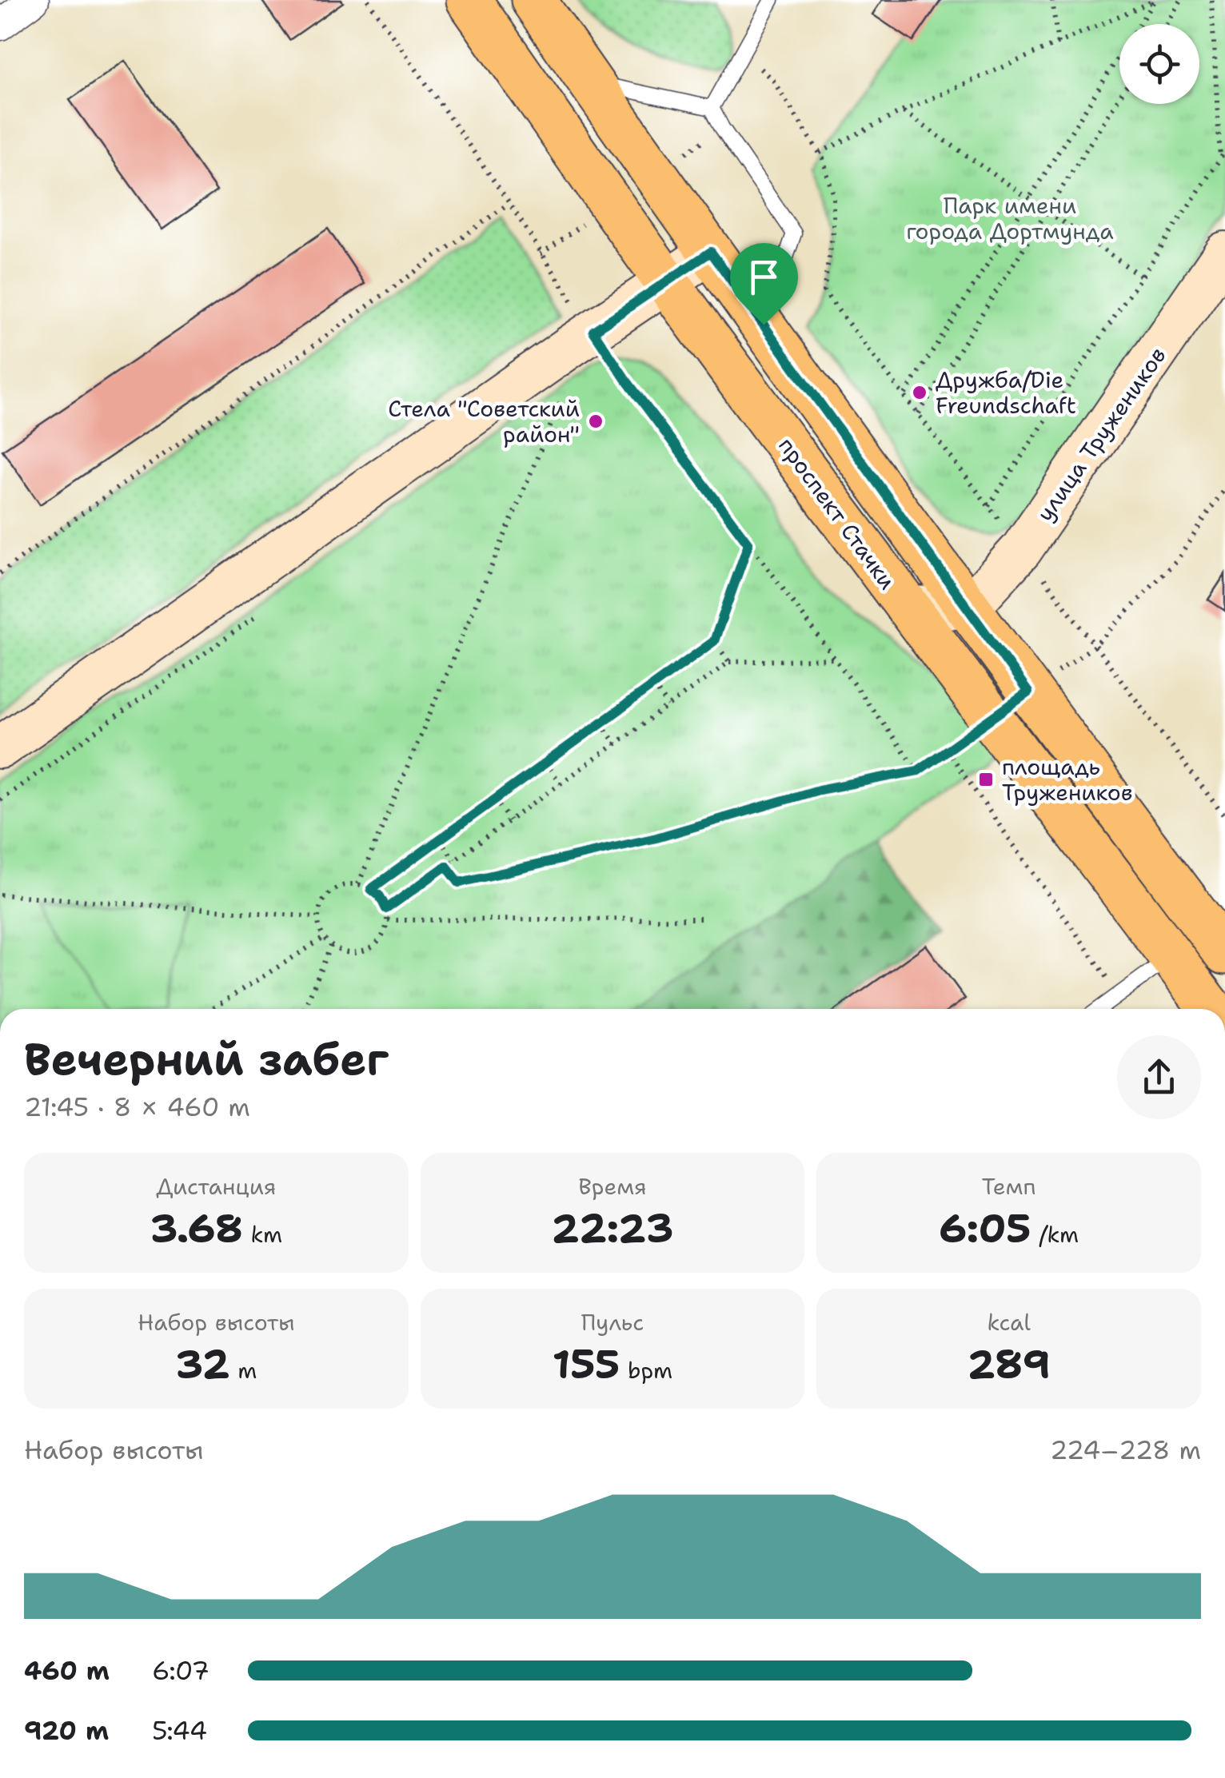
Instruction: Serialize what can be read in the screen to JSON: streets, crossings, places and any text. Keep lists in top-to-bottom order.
{
  "streets": {
    "main road": ["улица Тружеников", "проспект Стачки"]
  },
  "parks": ["Парк имени города Дортмунда"],
  "places": {
    "other": ["Дружба/Die Freundschaft", "Стела \"Советский район\""],
    "transit": ["площадь Тружеников"]
  },
  "page": {
    "heading": ["Вечерний забег", "21:45 · 8 × 460 m"],
    "stats": [
      ["Дистанция", "3.68 km"],
      ["Время", "22:23"],
      ["Темп", "6:05 /km"],
      ["Набор высоты", "32 m"],
      ["Пульс", "155 bpm"],
      ["kcal", "289"]
    ],
    "chart": ["Набор высоты", "224–228 m"],
    "list": [
      {
        "name": "460 m",
        "note": "6:07"
      },
      {
        "name": "920 m",
        "note": "5:44"
      }
    ]
  }
}
